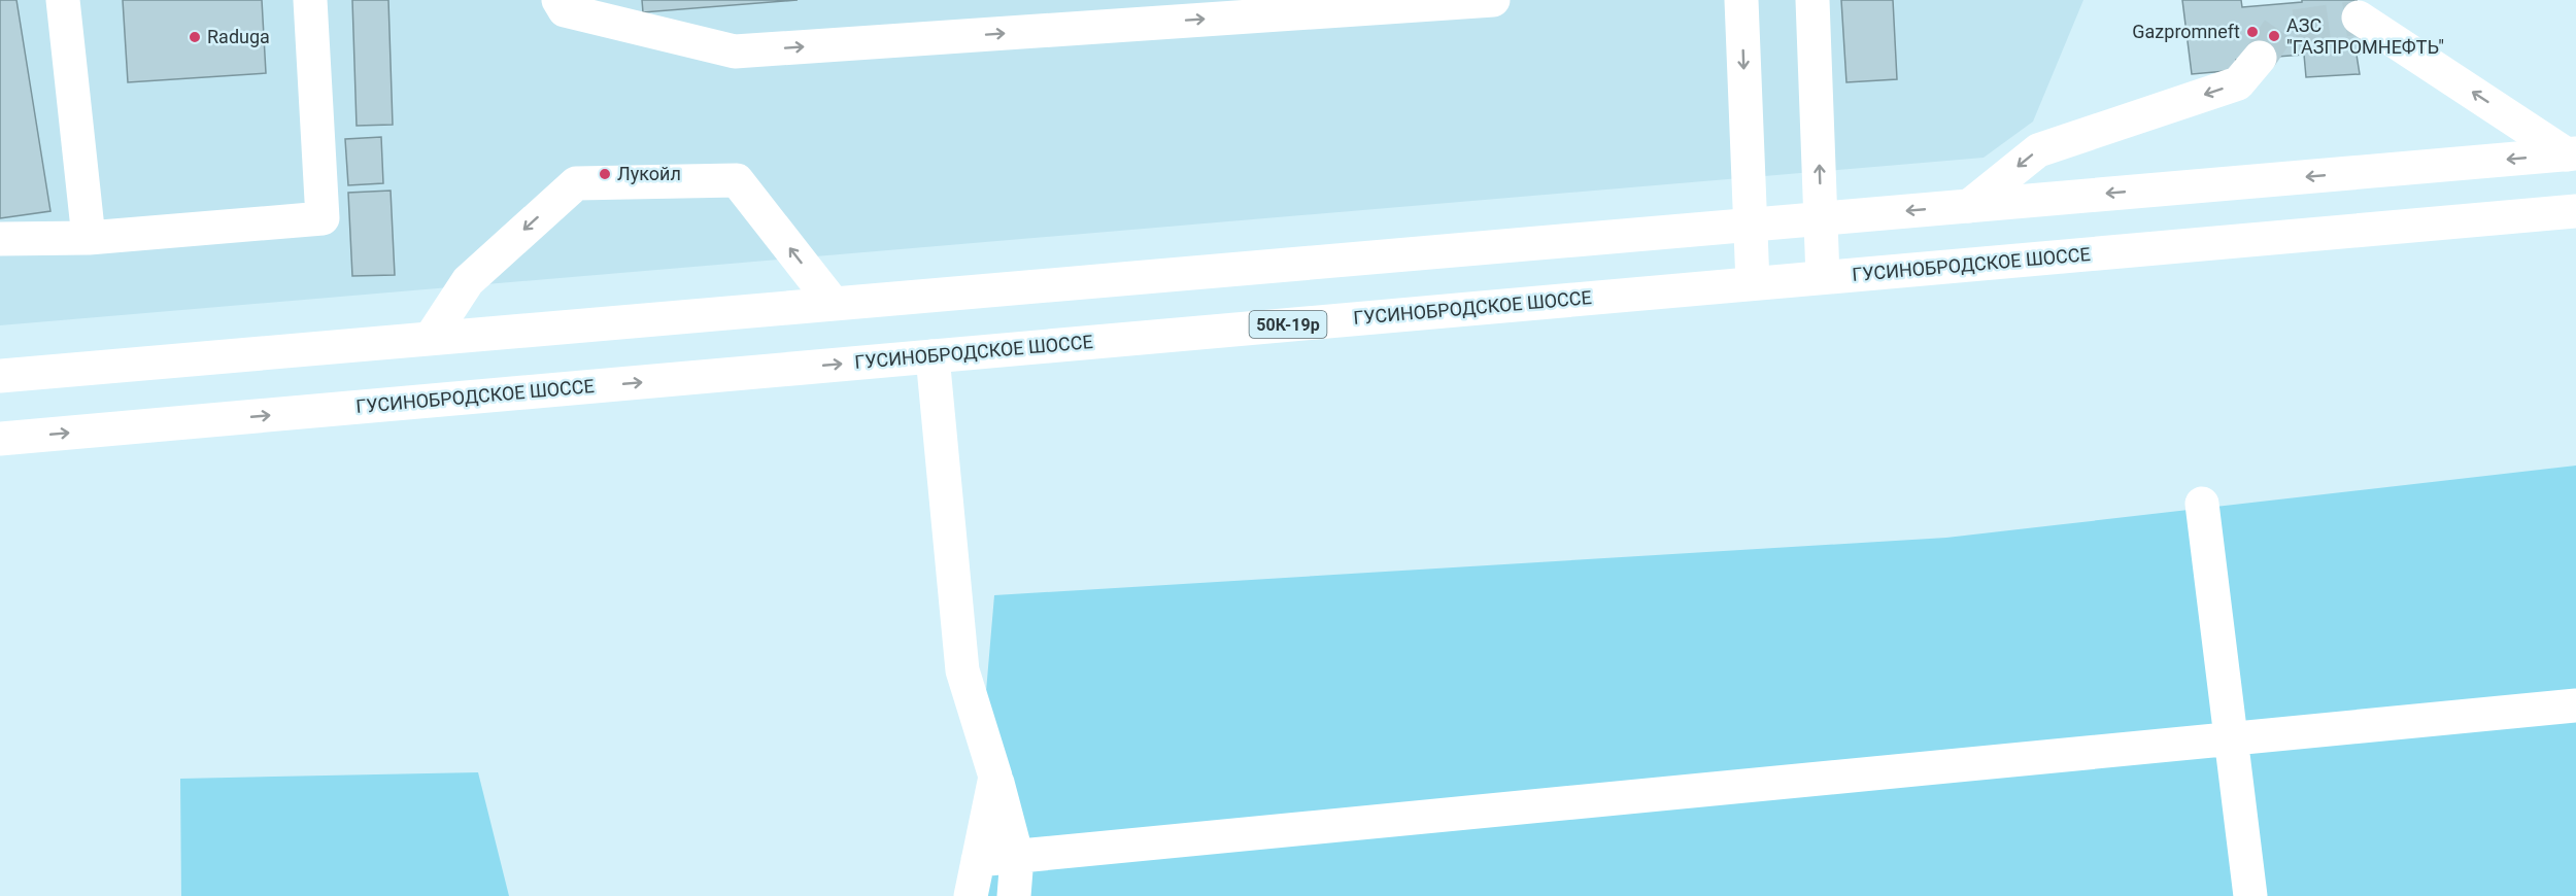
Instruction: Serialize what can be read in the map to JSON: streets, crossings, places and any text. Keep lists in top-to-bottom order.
{
  "streets": {
    "main road": ["ГУСИНОБРОДСКОЕ ШОССЕ", "50К-19р"]
  },
  "places": [
    "Gazpromneft",
    "АЗС \"ГАЗПРОМНЕФТЬ\"",
    "Raduga",
    "Лукойл"
  ]
}
